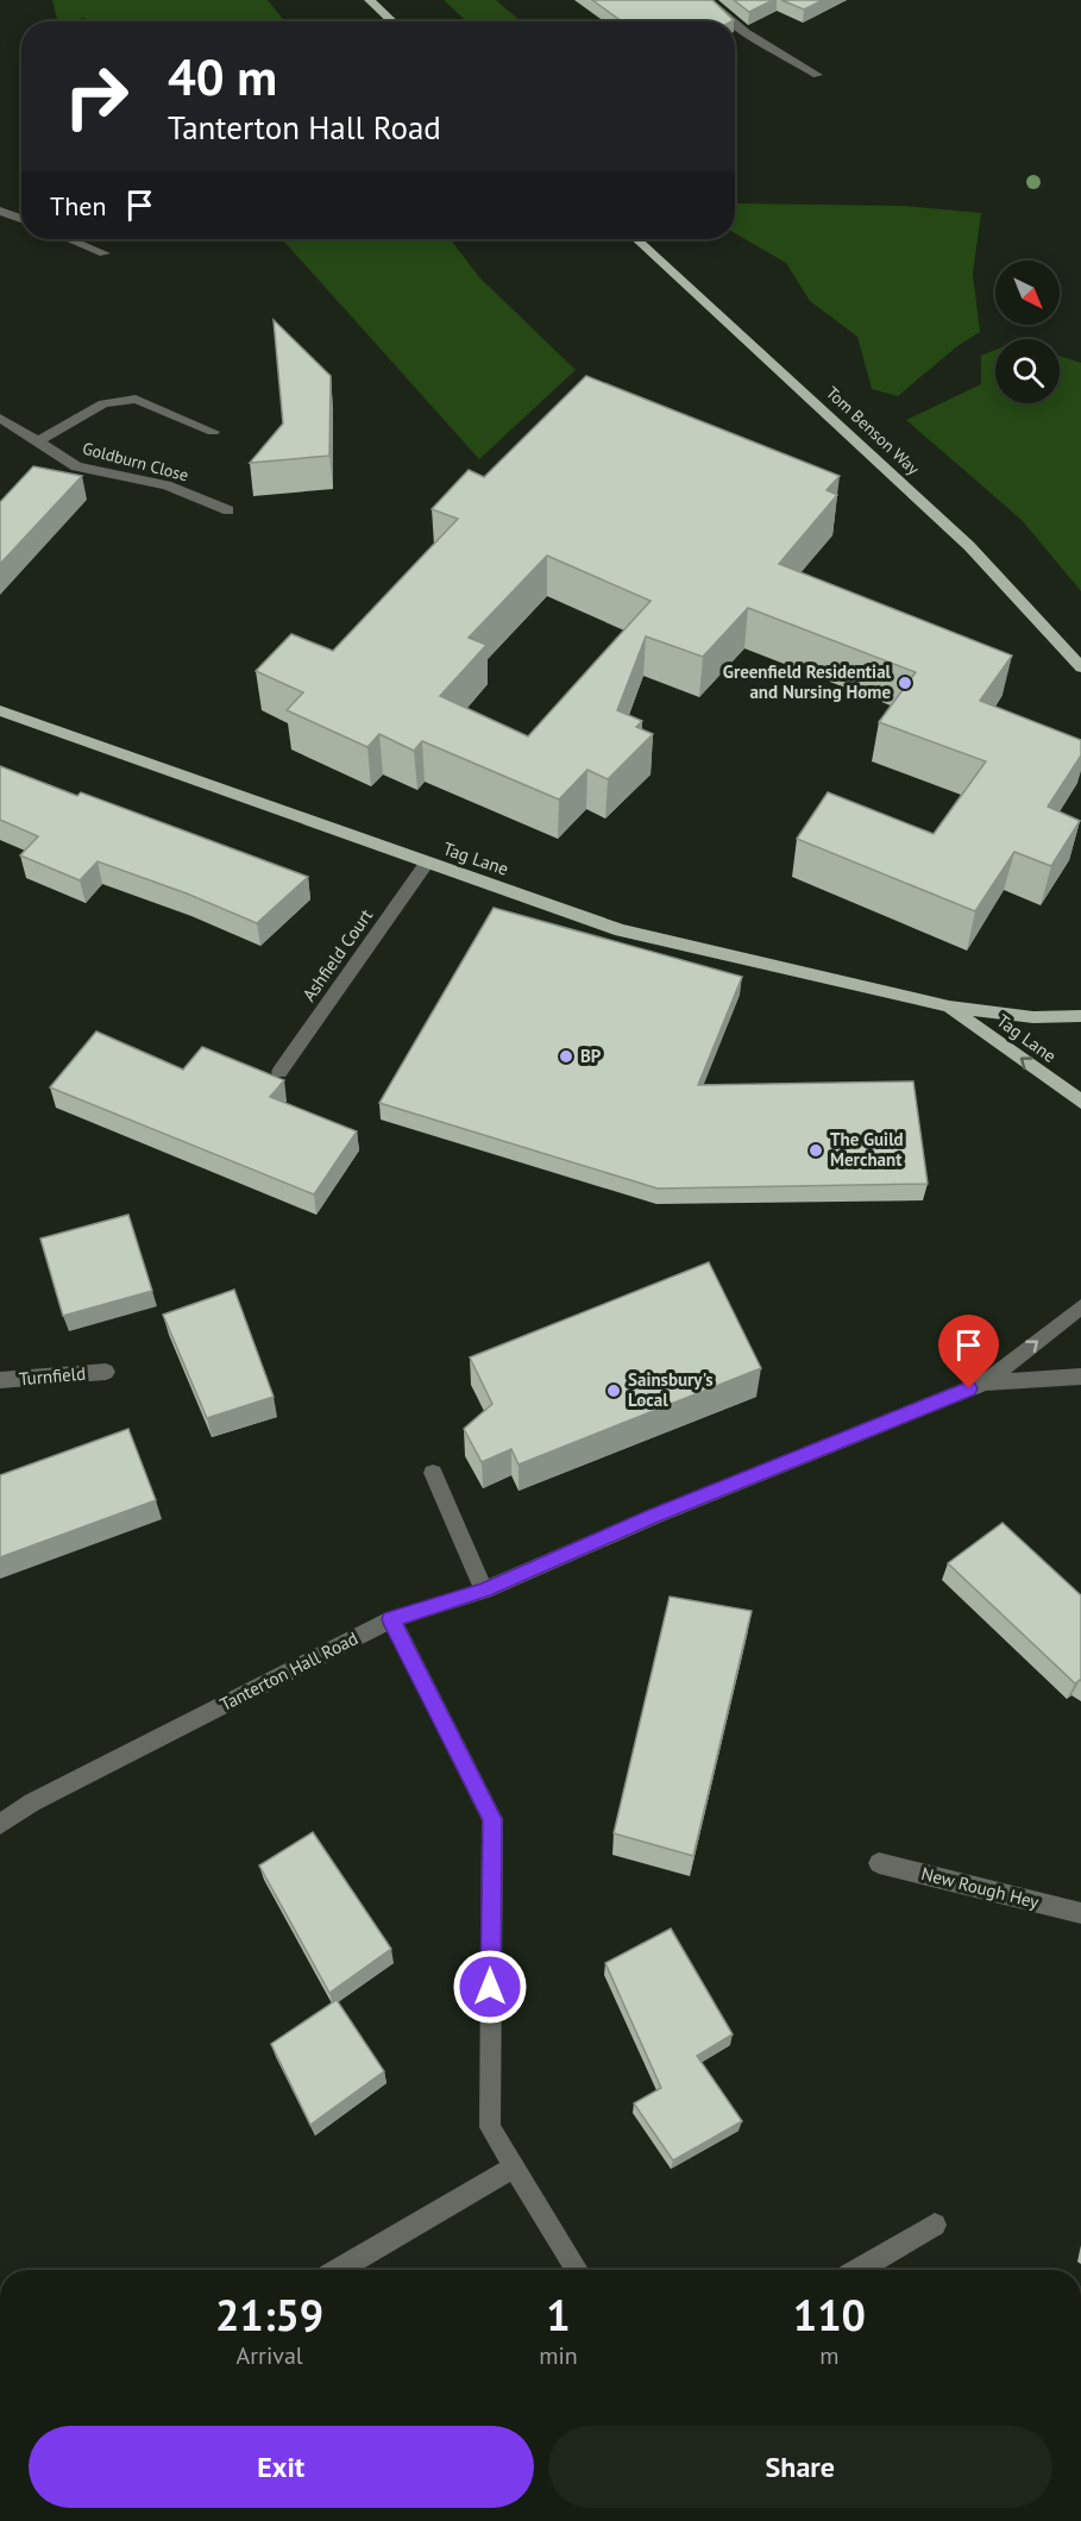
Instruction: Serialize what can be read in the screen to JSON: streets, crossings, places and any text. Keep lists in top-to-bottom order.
{
  "streets": {
    "main road": ["Tom Benson Way", "Tag Lane"],
    "street": [
      "Goldburn Close",
      "Ashfield Court",
      "Turnfield",
      "Tanterton Hall Road",
      "New Rough Hey"
    ]
  },
  "crossings": [
    ["Tag Lane", "Ashfield Court"]
  ],
  "places": [
    "Greenfield Residential and Nursing Home",
    "BP",
    "The Guild Merchant",
    "Sainsbury's Local"
  ],
  "north": "bottom right",
  "page": {
    "turn": ["40 m", "Tanterton Hall Road"],
    "then": "Then",
    "eta": [
      "21:59",
      "Arrival",
      "1",
      "min",
      "110",
      "m"
    ],
    "buttons": ["Exit", "Share"]
  }
}
